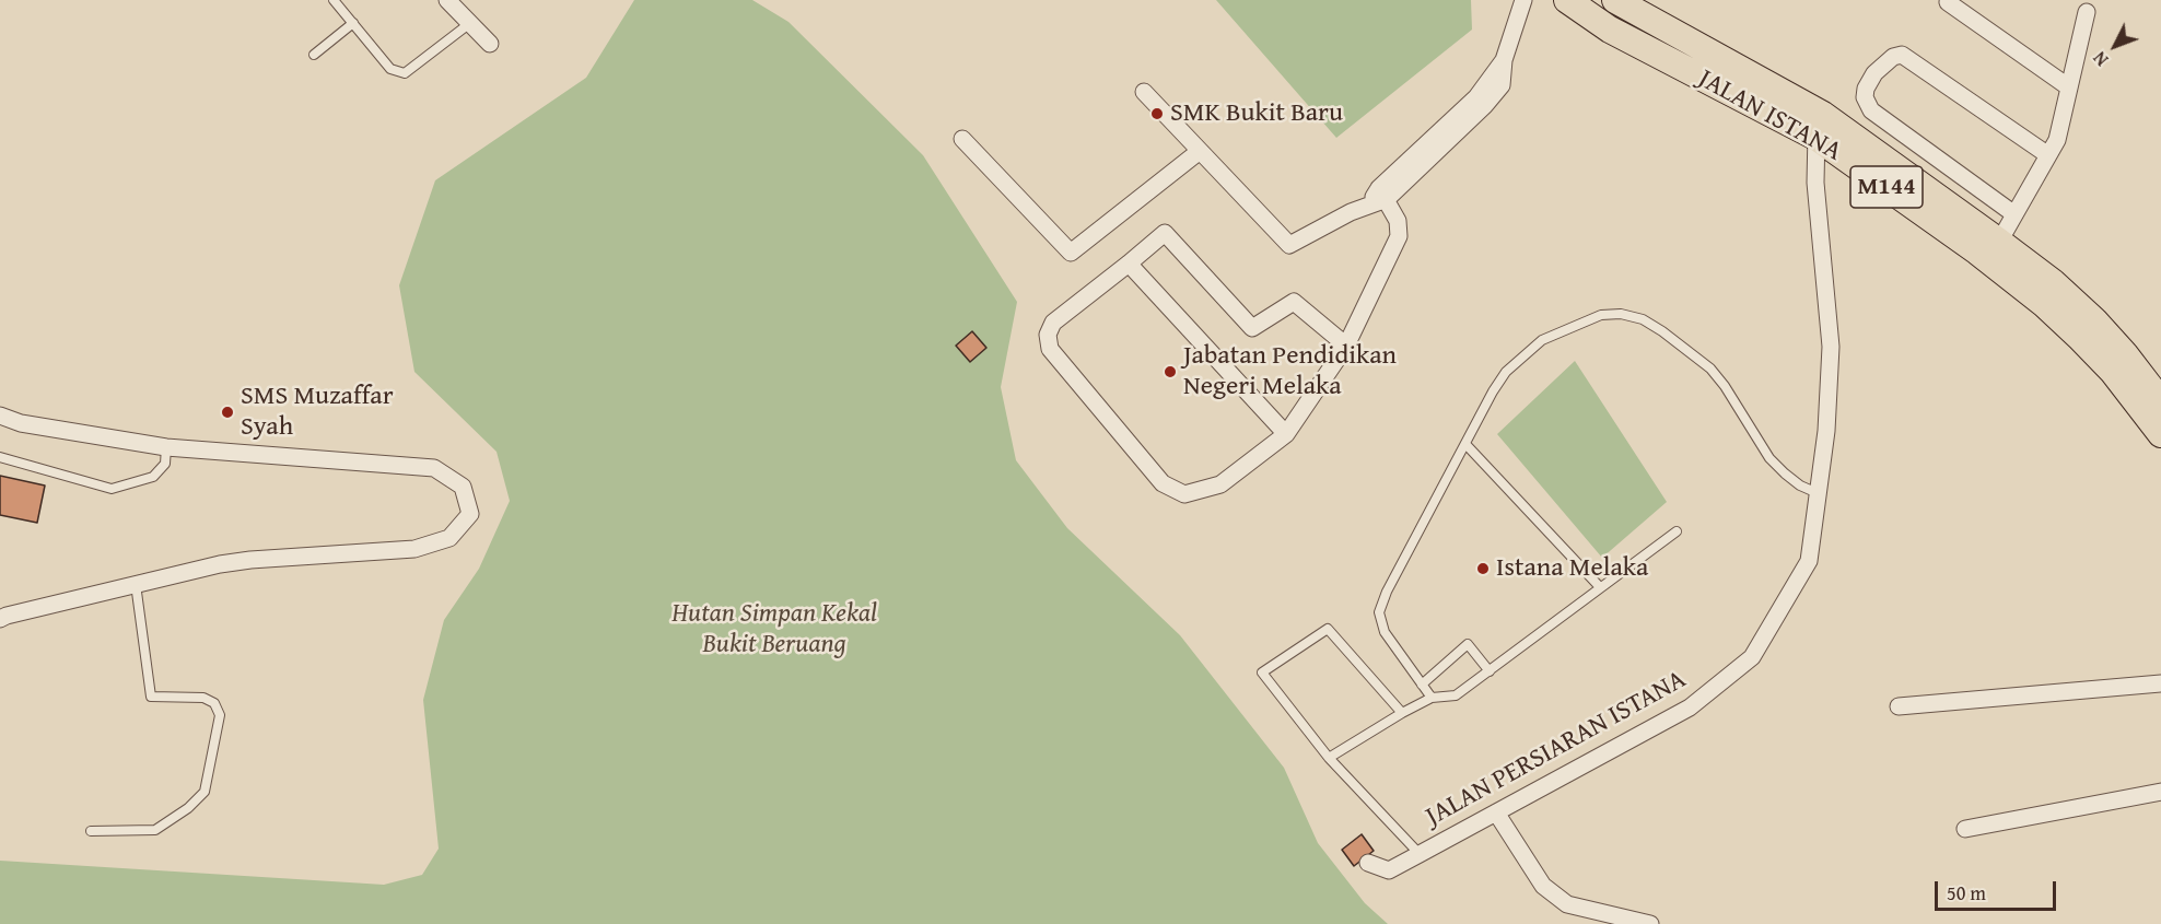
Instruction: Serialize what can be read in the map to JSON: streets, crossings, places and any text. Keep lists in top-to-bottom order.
{
  "streets": {
    "main road": ["JALAN ISTANA", "M144"],
    "street": ["JALAN PERSIARAN ISTANA"]
  },
  "crossings": [
    ["JALAN ISTANA", "JALAN PERSIARAN ISTANA"]
  ],
  "parks": ["Hutan Simpan Kekal Bukit Beruang"],
  "places": [
    "SMK Bukit Baru",
    "Jabatan Pendidikan Negeri Melaka",
    "SMS Muzaffar Syah",
    "Istana Melaka"
  ],
  "scale_bar": "50 m",
  "north": "bottom left"
}
